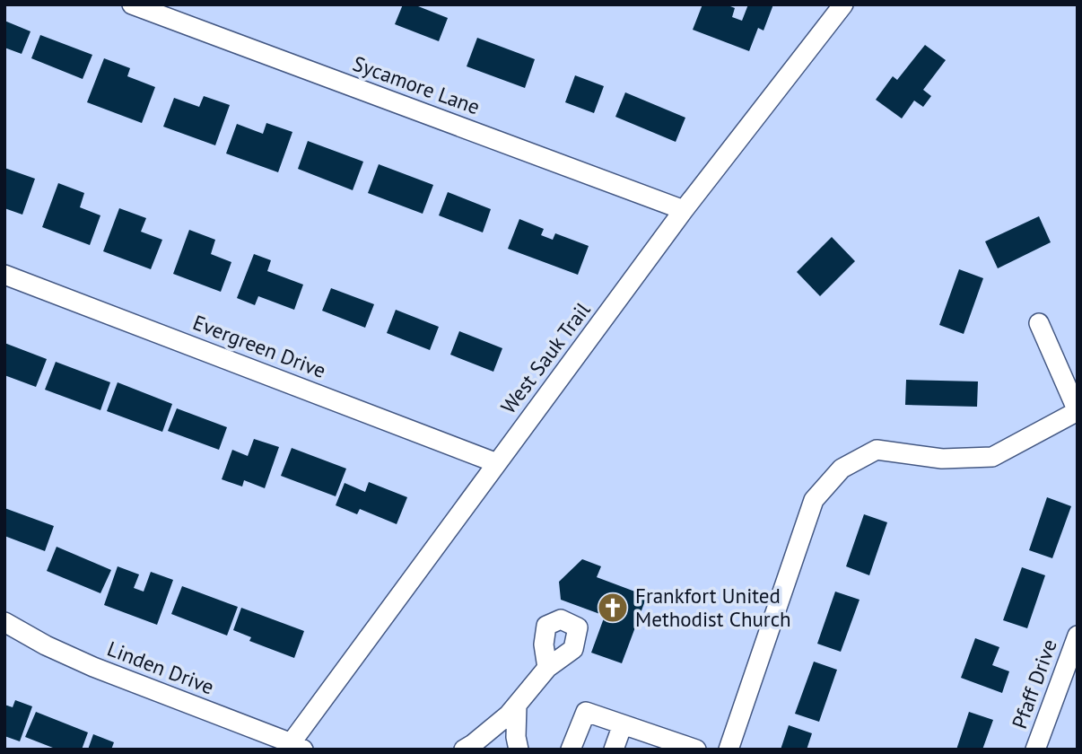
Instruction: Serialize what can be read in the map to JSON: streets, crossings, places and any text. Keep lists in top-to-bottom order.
{
  "streets": {
    "street": [
      "Sycamore Lane",
      "Evergreen Drive",
      "West Sauk Trail",
      "Linden Drive",
      "Pfaff Drive"
    ]
  },
  "crossings": [
    ["Sycamore Lane", "West Sauk Trail"],
    ["Evergreen Drive", "West Sauk Trail"],
    ["West Sauk Trail", "Linden Drive"]
  ],
  "places": {
    "church": ["Frankfort United Methodist Church"]
  }
}
